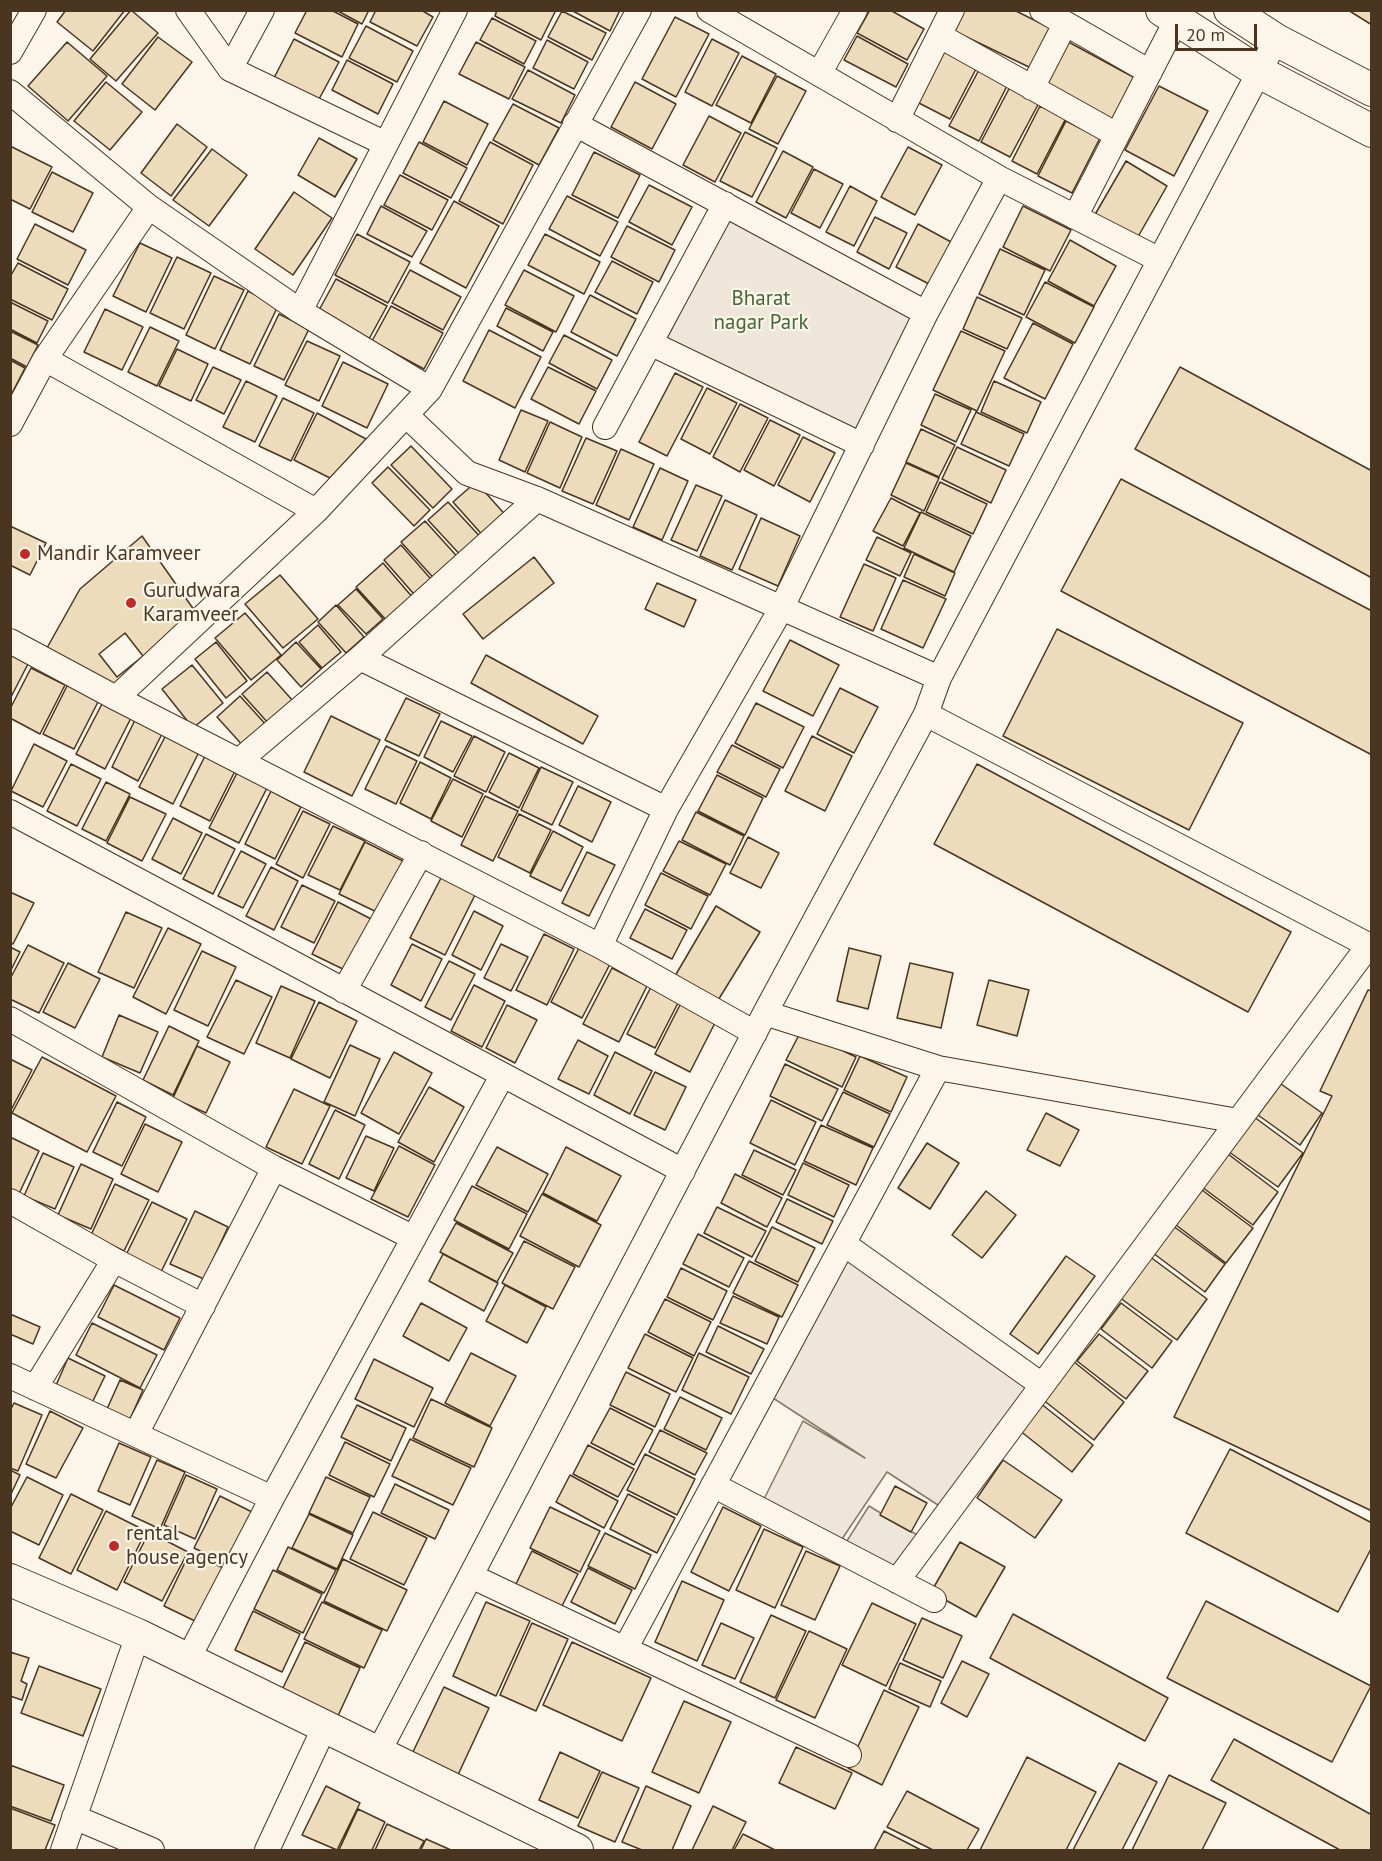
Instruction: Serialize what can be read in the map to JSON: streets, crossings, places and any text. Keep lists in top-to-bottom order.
{
  "parks": ["Bharat nagar Park"],
  "places": ["Mandir Karamveer", "Gurudwara Karamveer", "rental house agency"],
  "scale_bar": "20 m"
}
